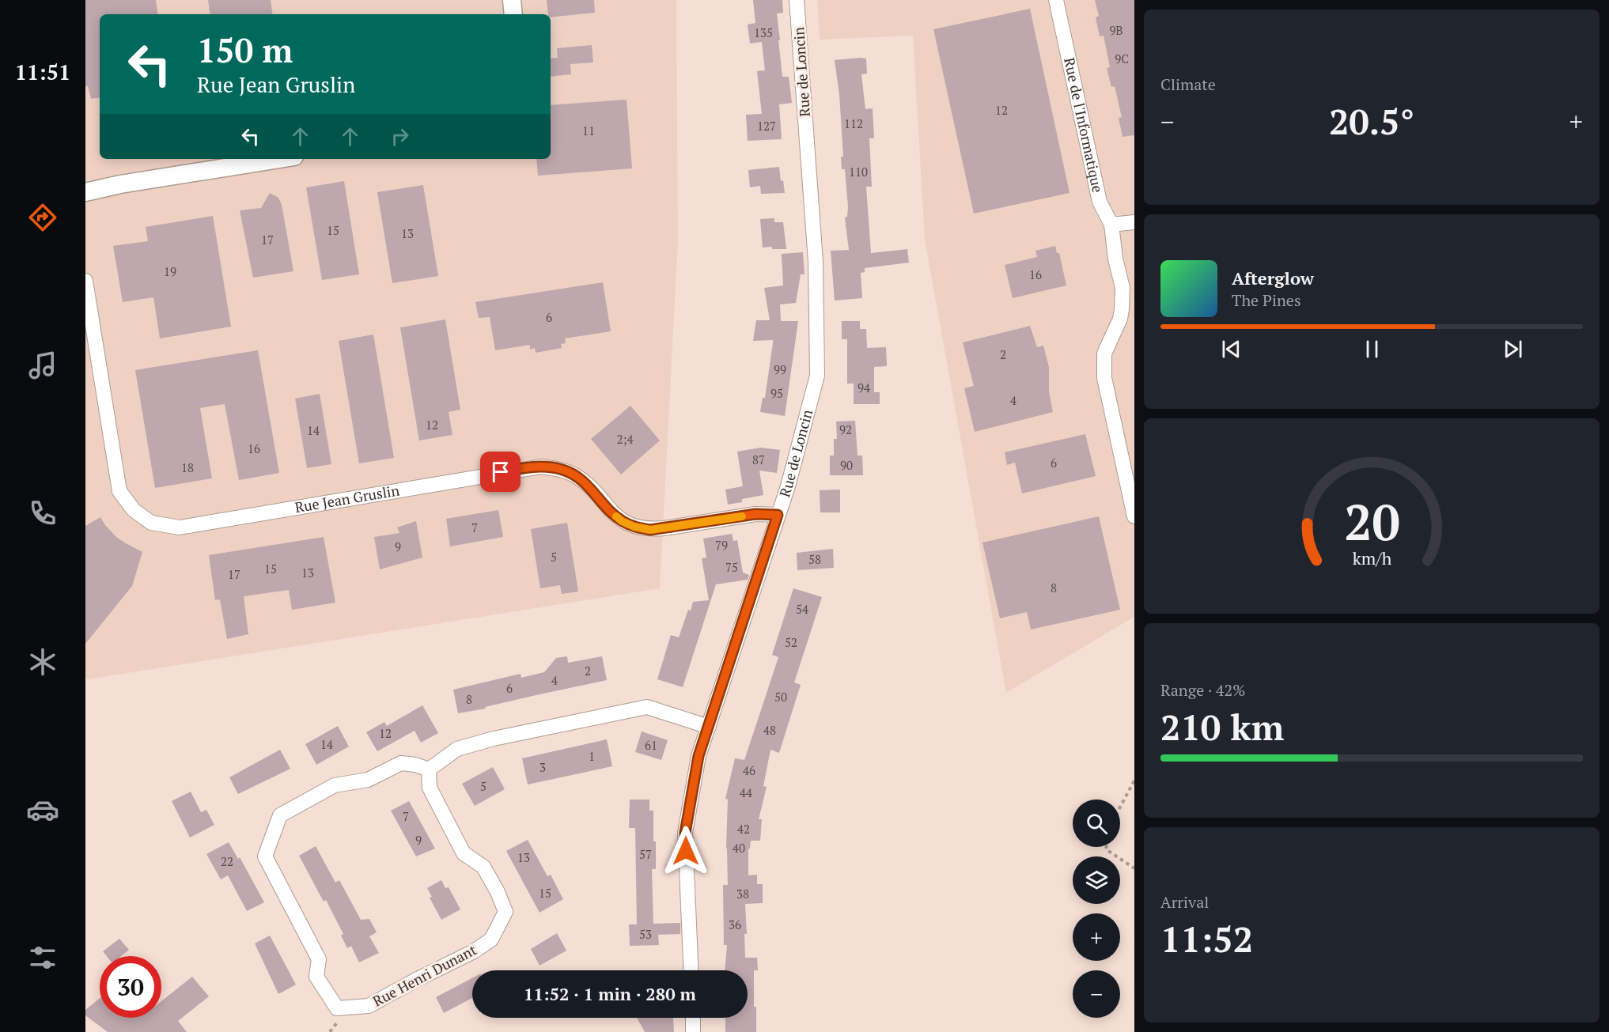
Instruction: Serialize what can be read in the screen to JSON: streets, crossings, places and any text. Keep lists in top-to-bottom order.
{
  "streets": {
    "street": [
      "Rue de Loncin",
      "Rue de l'Informatique",
      "Rue Jean Gruslin",
      "Rue Henri Dunant"
    ]
  },
  "crossings": [
    ["Rue de Loncin", "Rue Jean Gruslin"]
  ],
  "house_numbers": [
    "9B",
    "135",
    "9C",
    "12",
    "112",
    "127",
    "11",
    "110",
    "15",
    "13",
    "17",
    "19",
    "16",
    "6",
    "2",
    "99",
    "94",
    "95",
    "4",
    "12",
    "92",
    "14",
    "2;4",
    "16",
    "87",
    "6",
    "90",
    "18",
    "7",
    "79",
    "9",
    "5",
    "58",
    "75",
    "15",
    "13",
    "17",
    "8",
    "54",
    "52",
    "2",
    "4",
    "6",
    "50",
    "8",
    "48",
    "12",
    "14",
    "61",
    "1",
    "3",
    "46",
    "5",
    "44",
    "7",
    "42",
    "9",
    "40",
    "57",
    "13",
    "22",
    "15",
    "38",
    "36",
    "53"
  ],
  "page": {
    "tabs": "11:51",
    "tile": [
      "Climate",
      ["Range · 42%", "210 km"],
      ["Arrival", "11:52"]
    ],
    "turn": ["150 m", "Rue Jean Gruslin"],
    "heat": ["−", "20.5°", "+"],
    "song": ["Afterglow", "The Pines"],
    "map_buttons": ["+", "−"],
    "limit": "30",
    "trip": "11:52 · 1 min · 280 m",
    "gauge": ["20", "km/h"]
  }
}
